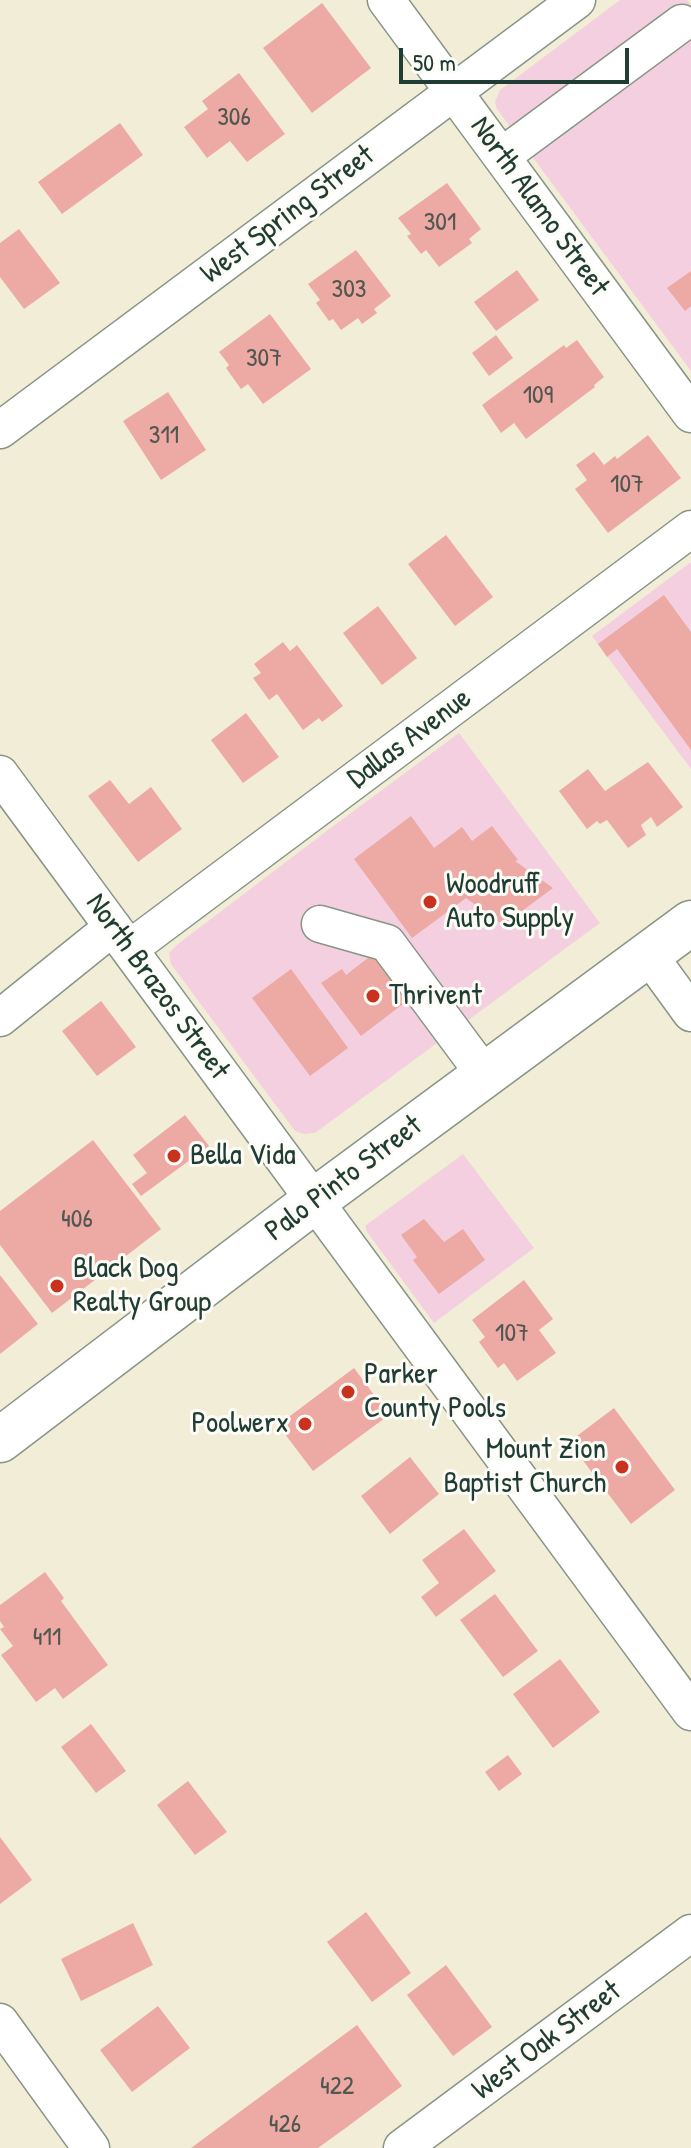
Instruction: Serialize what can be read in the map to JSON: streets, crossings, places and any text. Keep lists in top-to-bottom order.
{
  "streets": {
    "main road": ["Palo Pinto Street"],
    "street": [
      "North Alamo Street",
      "West Spring Street",
      "Dallas Avenue",
      "North Brazos Street",
      "West Oak Street"
    ]
  },
  "crossings": [
    ["North Alamo Street", "West Spring Street"],
    ["Dallas Avenue", "North Brazos Street"],
    ["North Brazos Street", "Palo Pinto Street"]
  ],
  "places": [
    "Woodruff Auto Supply",
    "Thrivent",
    "Bella Vida",
    "Black Dog Realty Group",
    "Parker County Pools",
    "Poolwerx",
    "Mount Zion Baptist Church"
  ],
  "house_numbers": [
    "306",
    "301",
    "303",
    "307",
    "109",
    "311",
    "107",
    "406",
    "107",
    "411",
    "422",
    "426"
  ],
  "scale_bar": "50 m"
}
